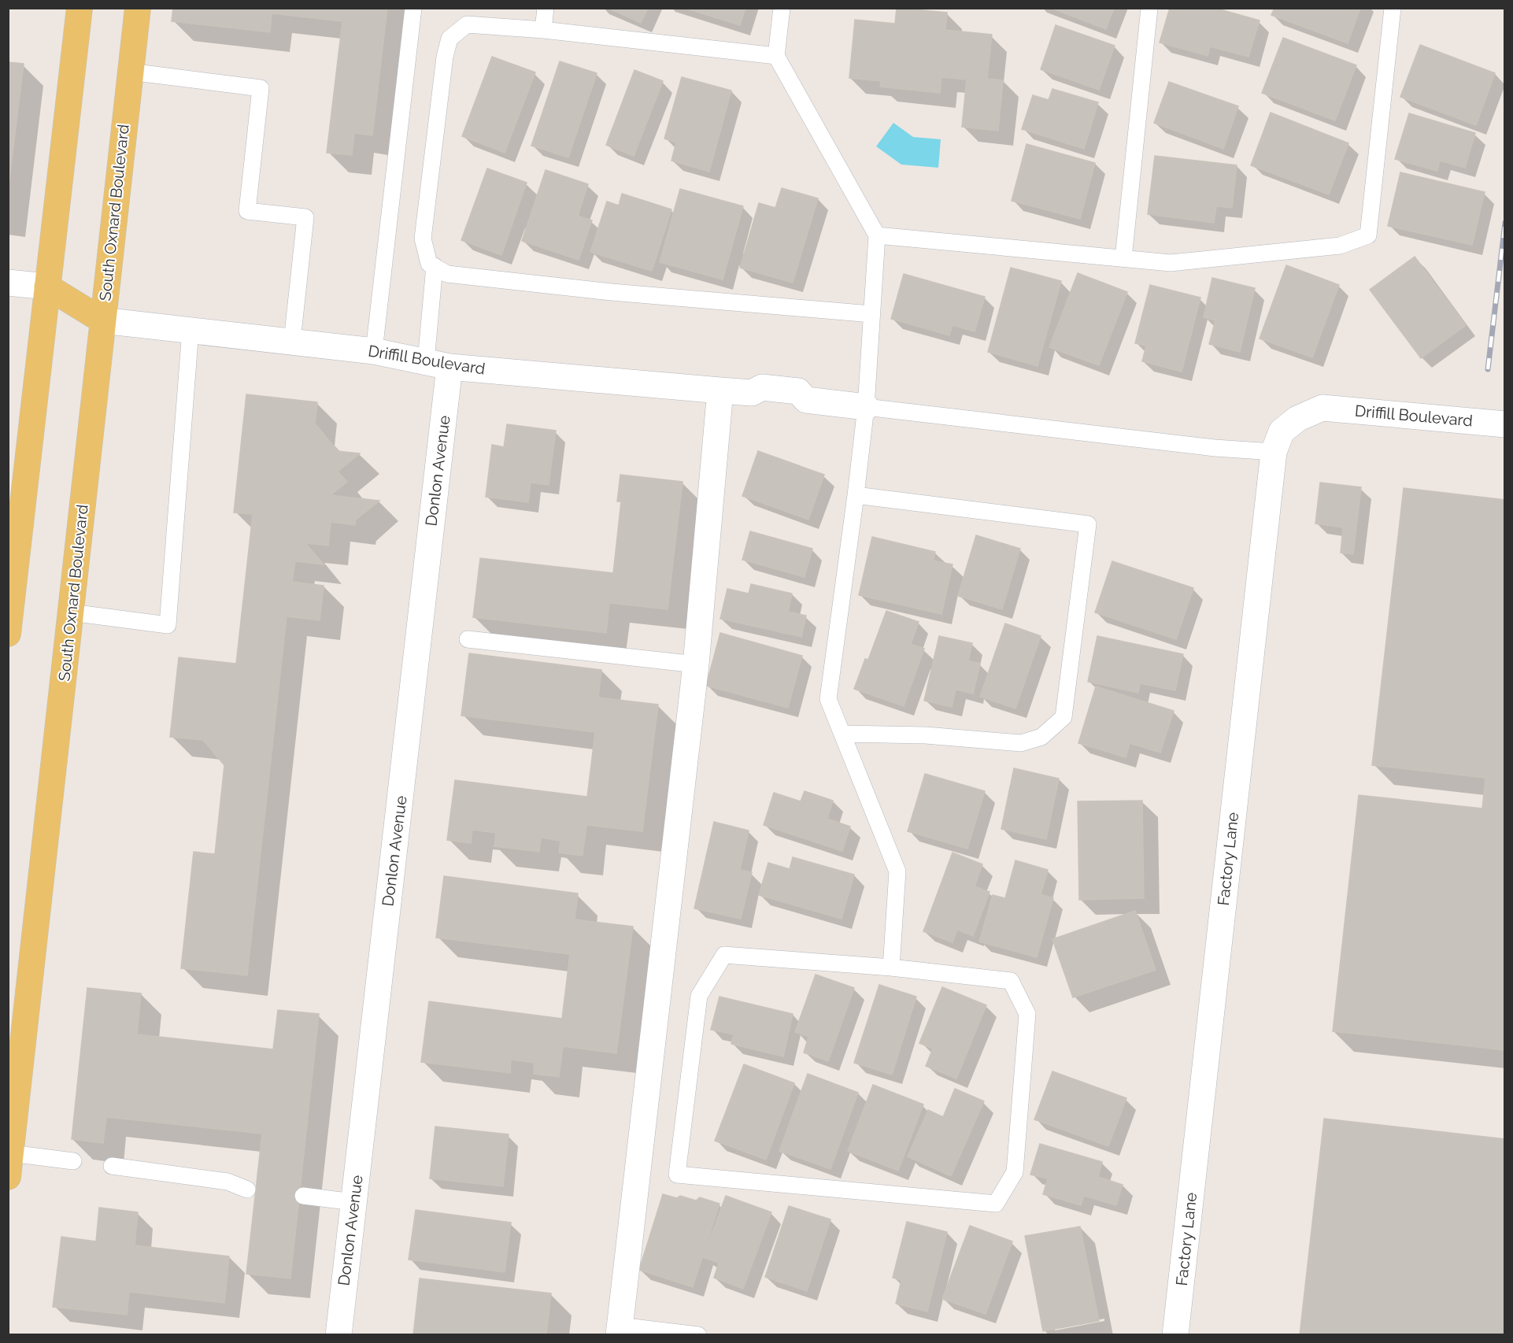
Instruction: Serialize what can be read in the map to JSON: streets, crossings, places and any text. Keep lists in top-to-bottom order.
{
  "streets": {
    "main road": ["South Oxnard Boulevard"],
    "street": ["Driffill Boulevard", "Donlon Avenue", "Factory Lane"]
  },
  "crossings": [
    ["South Oxnard Boulevard", "Driffill Boulevard"],
    ["Driffill Boulevard", "Donlon Avenue"],
    ["Driffill Boulevard", "Factory Lane"]
  ]
}
